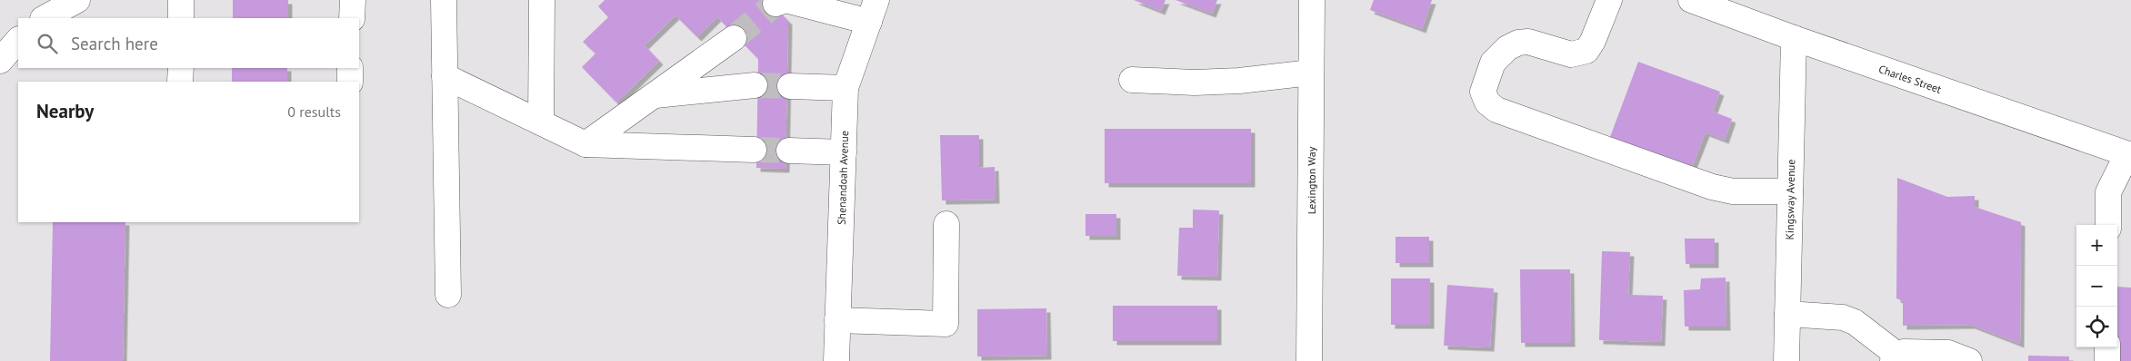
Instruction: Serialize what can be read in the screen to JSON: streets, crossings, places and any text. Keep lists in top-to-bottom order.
{
  "streets": {
    "street": [
      "Charles Street",
      "Shenandoah Avenue",
      "Lexington Way",
      "Kingsway Avenue"
    ]
  },
  "crossings": [
    ["Charles Street", "Kingsway Avenue"]
  ],
  "page": {
    "search": "Search here",
    "heading": ["Nearby", "0 results"],
    "map_buttons": ["+", "−"]
  }
}
